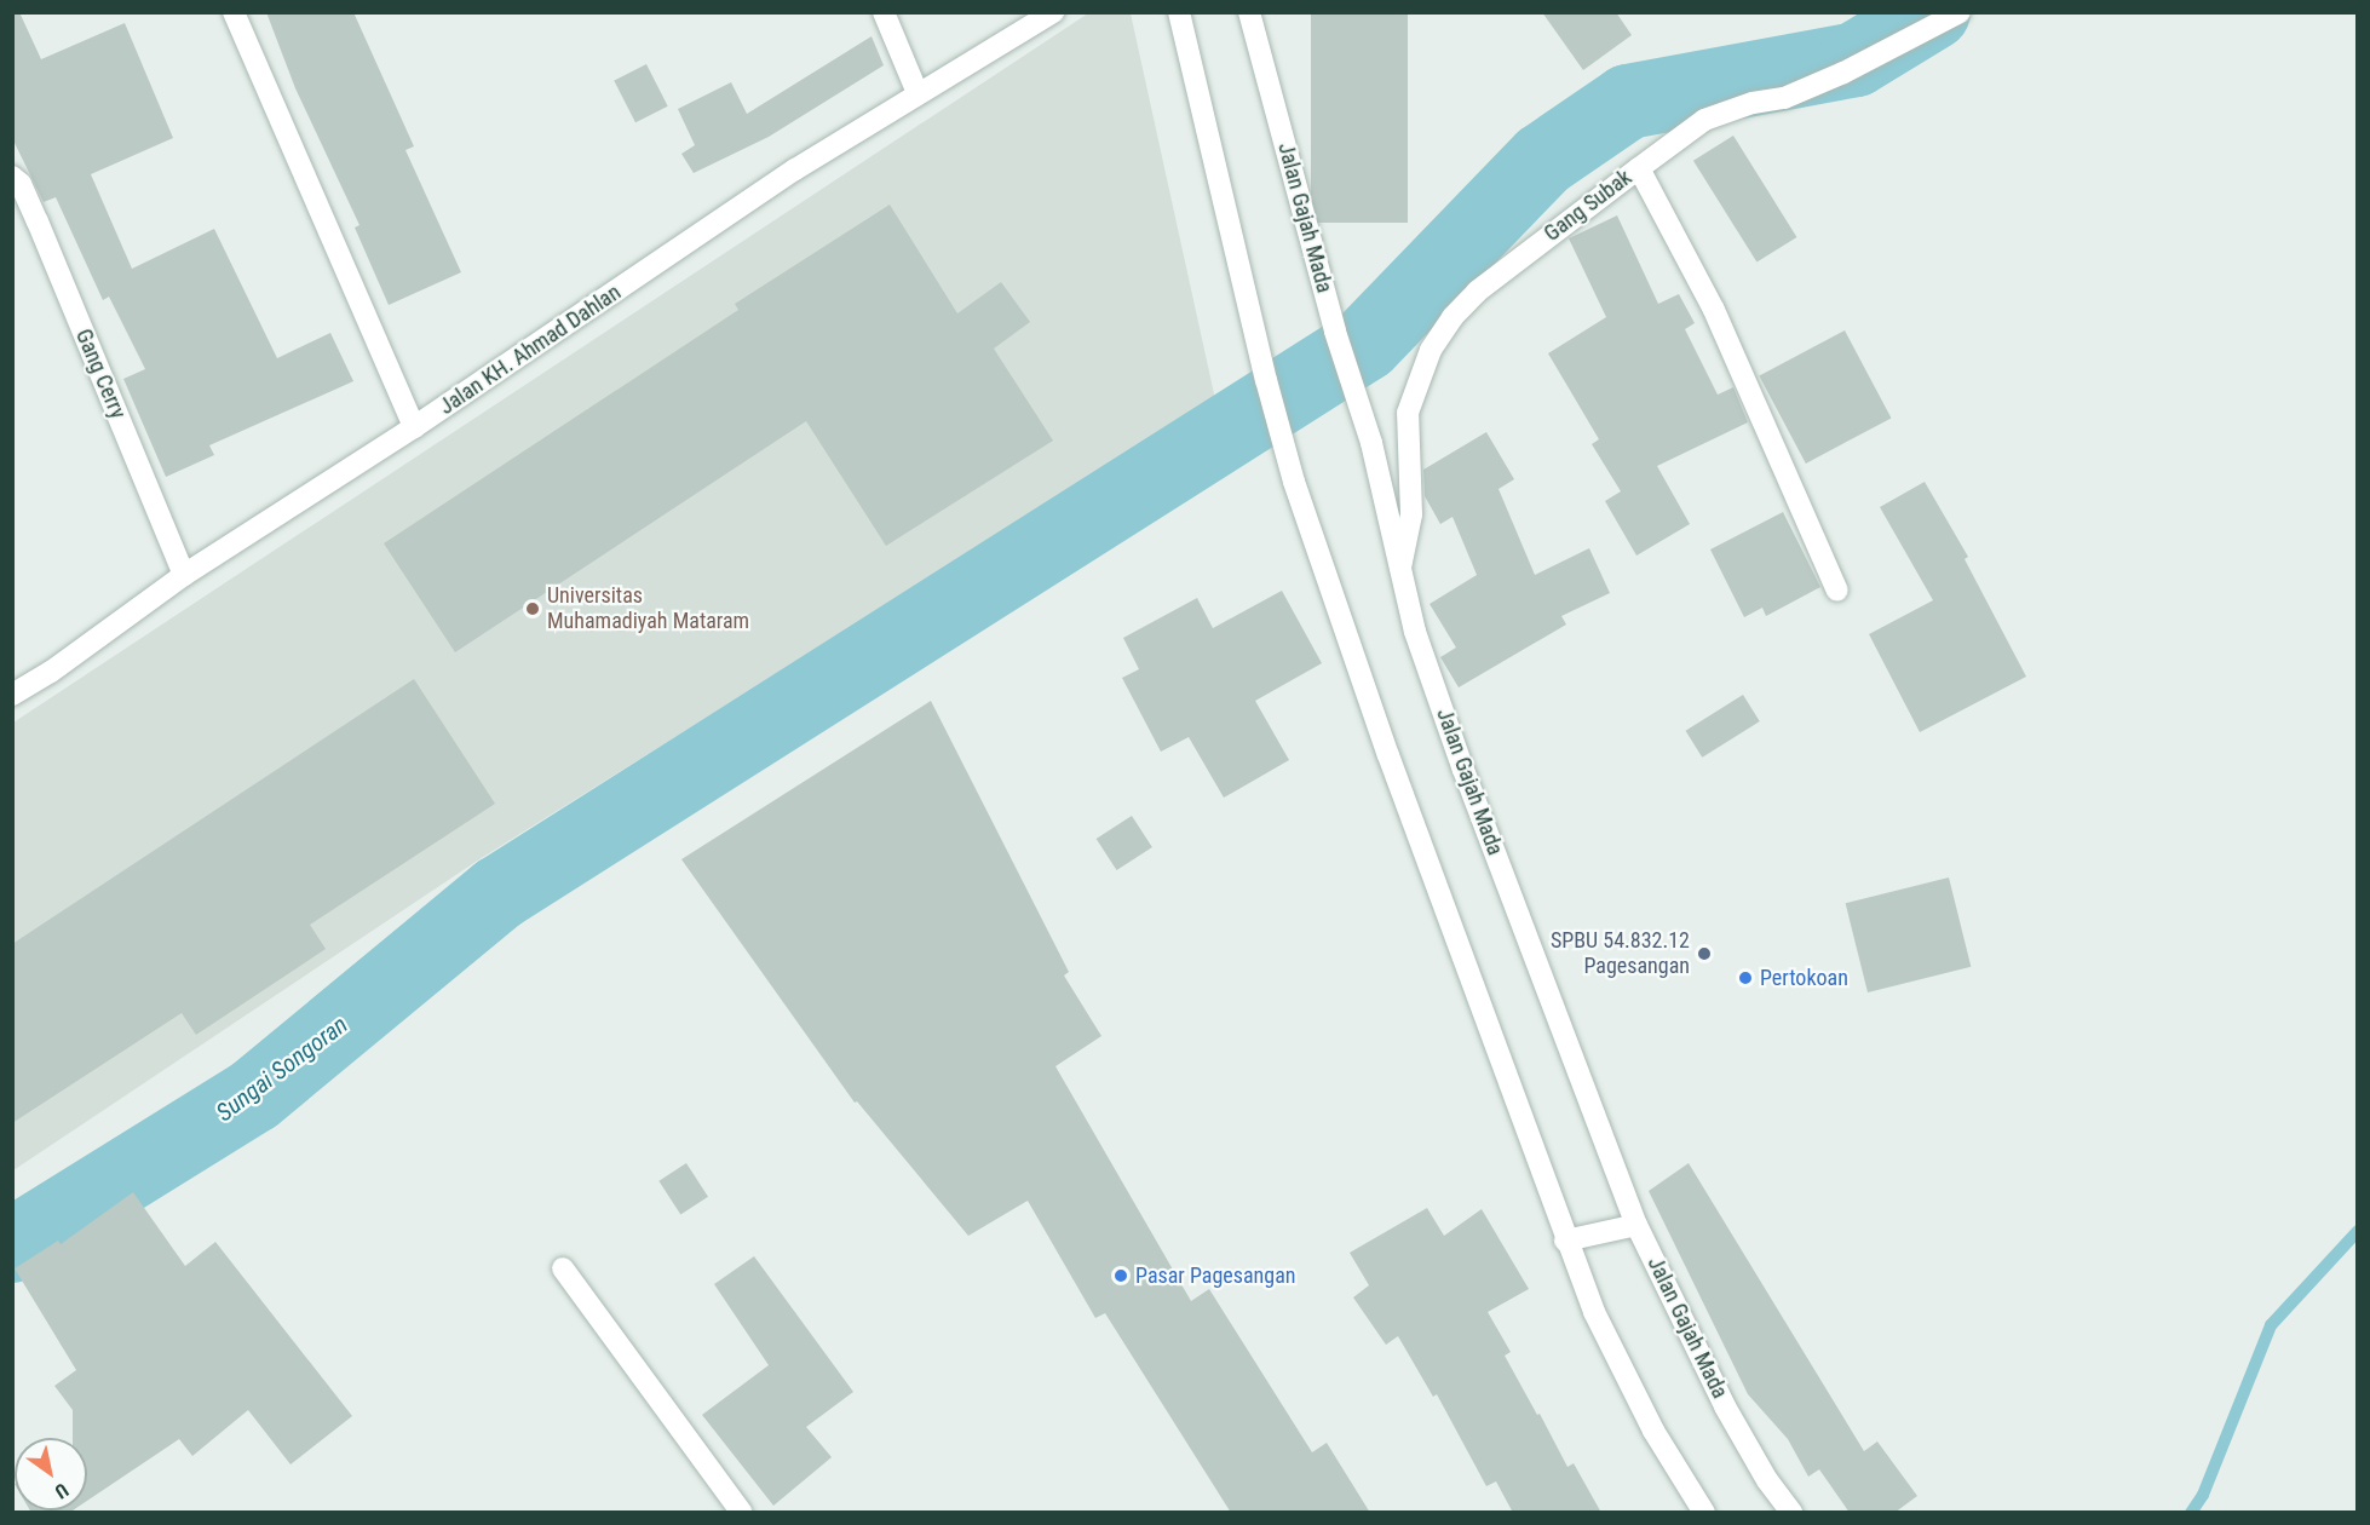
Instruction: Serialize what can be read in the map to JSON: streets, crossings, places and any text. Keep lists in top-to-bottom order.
{
  "streets": {
    "street": [
      "Gang Subak",
      "Jalan Gajah Mada",
      "Jalan KH. Ahmad Dahlan",
      "Gang Cerry"
    ]
  },
  "crossings": [
    ["Gang Subak", "Jalan Gajah Mada"],
    ["Jalan KH. Ahmad Dahlan", "Gang Cerry"]
  ],
  "water": ["Sungai Songoran"],
  "places": [
    "Universitas Muhamadiyah Mataram",
    "SPBU 54.832.12 Pagesangan",
    "Pertokoan",
    "Pasar Pagesangan"
  ],
  "north": "bottom right"
}
